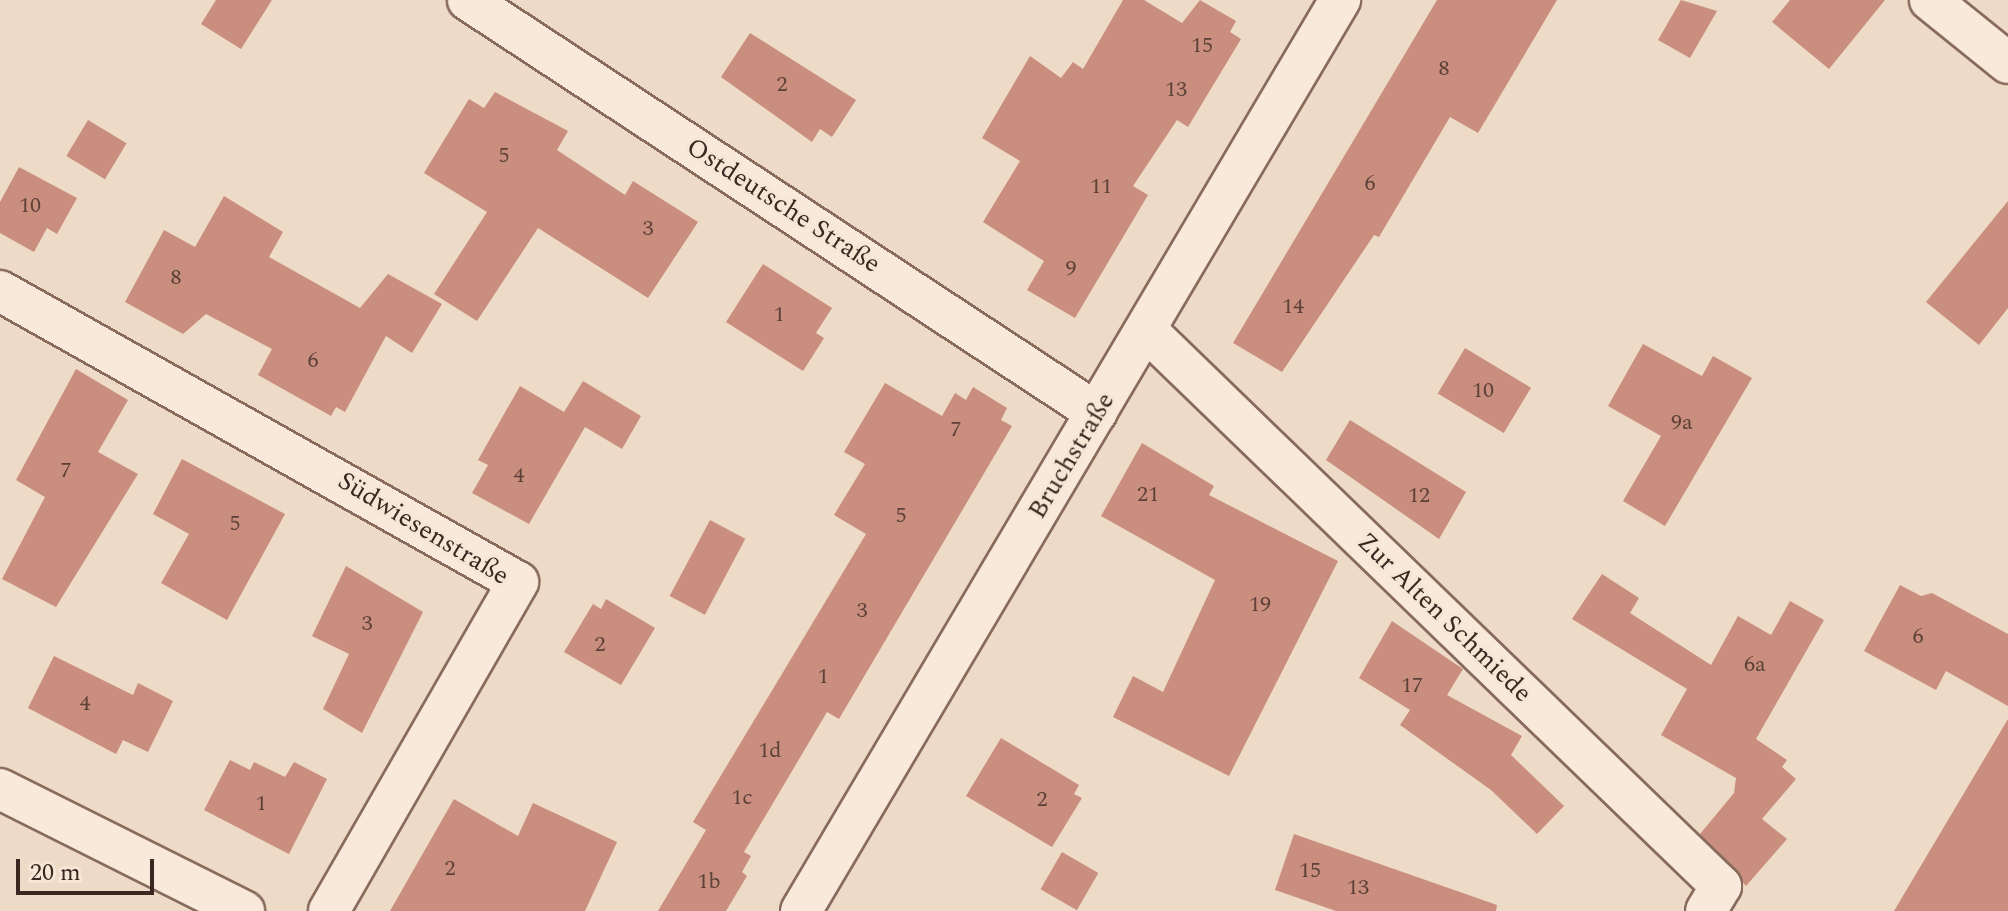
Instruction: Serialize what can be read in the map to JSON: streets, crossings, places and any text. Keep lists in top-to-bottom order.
{
  "streets": {
    "street": [
      "Ostdeutsche Straße",
      "Bruchstraße",
      "Südwiesenstraße",
      "Zur Alten Schmiede"
    ]
  },
  "crossings": [
    ["Ostdeutsche Straße", "Bruchstraße"],
    ["Bruchstraße", "Zur Alten Schmiede"]
  ],
  "house_numbers": [
    "15",
    "8",
    "2",
    "13",
    "5",
    "6",
    "11",
    "10",
    "3",
    "9",
    "8",
    "14",
    "1",
    "6",
    "10",
    "9a",
    "7",
    "7",
    "4",
    "21",
    "12",
    "5",
    "5",
    "19",
    "3",
    "3",
    "6",
    "2",
    "6a",
    "1",
    "17",
    "4",
    "1d",
    "1c",
    "2",
    "1",
    "2",
    "15",
    "1b",
    "13"
  ],
  "scale_bar": "20 m"
}
